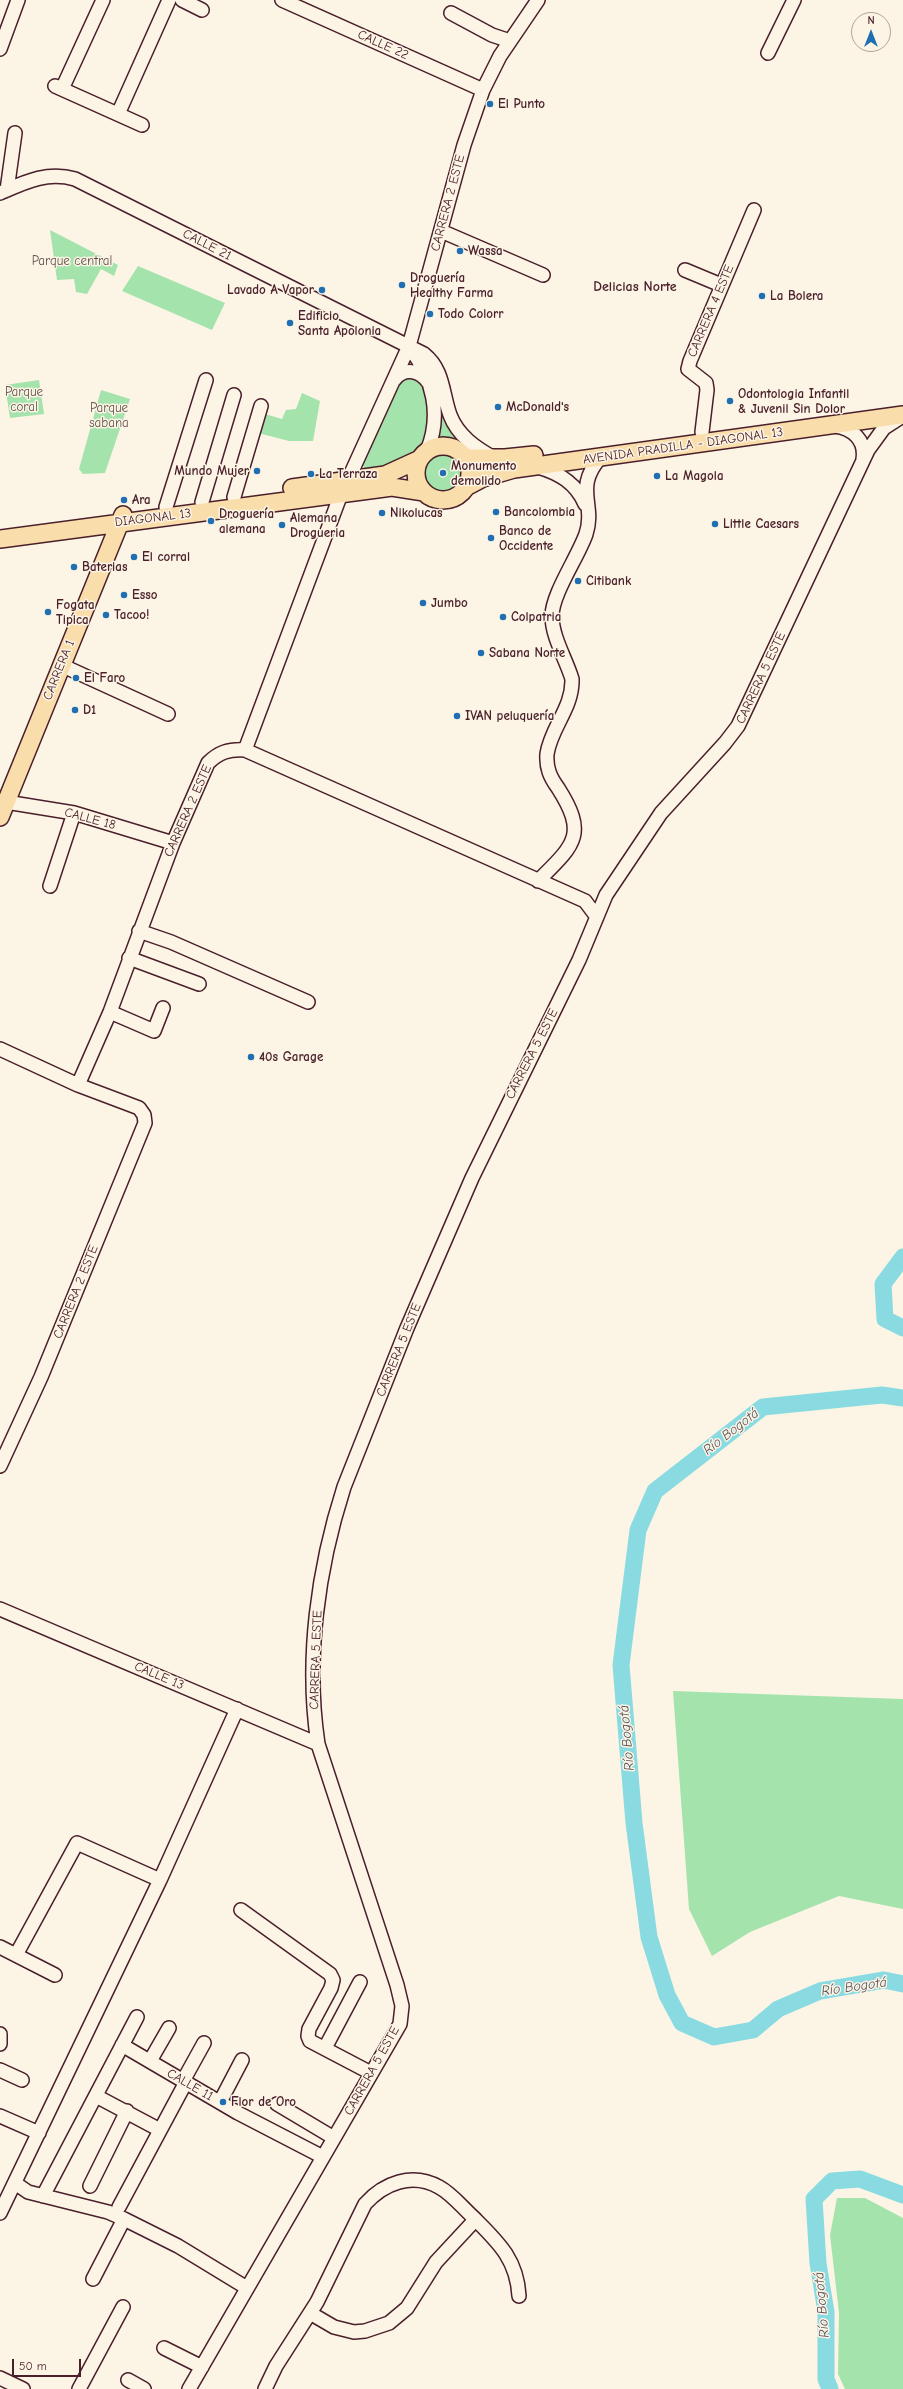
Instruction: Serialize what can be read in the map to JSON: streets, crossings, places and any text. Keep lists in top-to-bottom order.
{
  "streets": {
    "main road": ["AVENIDA PRADILLA - DIAGONAL 13", "DIAGONAL 13", "CARRERA 1"],
    "street": [
      "CALLE 22",
      "CARRERA 2 ESTE",
      "CALLE 21",
      "CARRERA 4 ESTE",
      "CARRERA 5 ESTE",
      "CALLE 18",
      "CALLE 13",
      "CALLE 11"
    ]
  },
  "crossings": [
    ["CALLE 22", "CARRERA 2 ESTE"],
    ["CARRERA 2 ESTE", "CALLE 21"],
    ["CARRERA 2 ESTE", "DIAGONAL 13"],
    ["CARRERA 2 ESTE", "CALLE 18"],
    ["CALLE 21", "AVENIDA PRADILLA - DIAGONAL 13"],
    ["CARRERA 4 ESTE", "AVENIDA PRADILLA - DIAGONAL 13"],
    ["AVENIDA PRADILLA - DIAGONAL 13", "DIAGONAL 13"],
    ["AVENIDA PRADILLA - DIAGONAL 13", "CARRERA 5 ESTE"],
    ["DIAGONAL 13", "CARRERA 1"],
    ["CARRERA 1", "CALLE 18"],
    ["CARRERA 5 ESTE", "CALLE 13"],
    ["CARRERA 5 ESTE", "CALLE 11"]
  ],
  "districts": ["Delicias Norte"],
  "water": ["Río Bogotá"],
  "parks": ["Parque central", "Parque coral", "Parque sabana"],
  "places": [
    "El Punto",
    "Wassa",
    "Droguería Healthy Farma",
    "Lavado A Vapor",
    "La Bolera",
    "Todo Colorr",
    "Edificio Santa Apolonia",
    "Odontologia Infantil & Juvenil Sin Dolor",
    "McDonald's",
    "Mundo Mujer",
    "Monumento demolido",
    "La Terraza",
    "La Magola",
    "Ara",
    "Bancolombia",
    "Nikolucas",
    "Droguería alemana",
    "Little Caesars",
    "Alemana Drogueria",
    "Banco de Occidente",
    "El corral",
    "Baterias",
    "Citibank",
    "Esso",
    "Jumbo",
    "Fogata Tipica",
    "Tacoo!",
    "Colpatria",
    "Sabana Norte",
    "El Faro",
    "D1",
    "IVAN peluquería",
    "40s Garage",
    "Flor de Oro"
  ],
  "scale_bar": "50 m",
  "north": "top"
}
